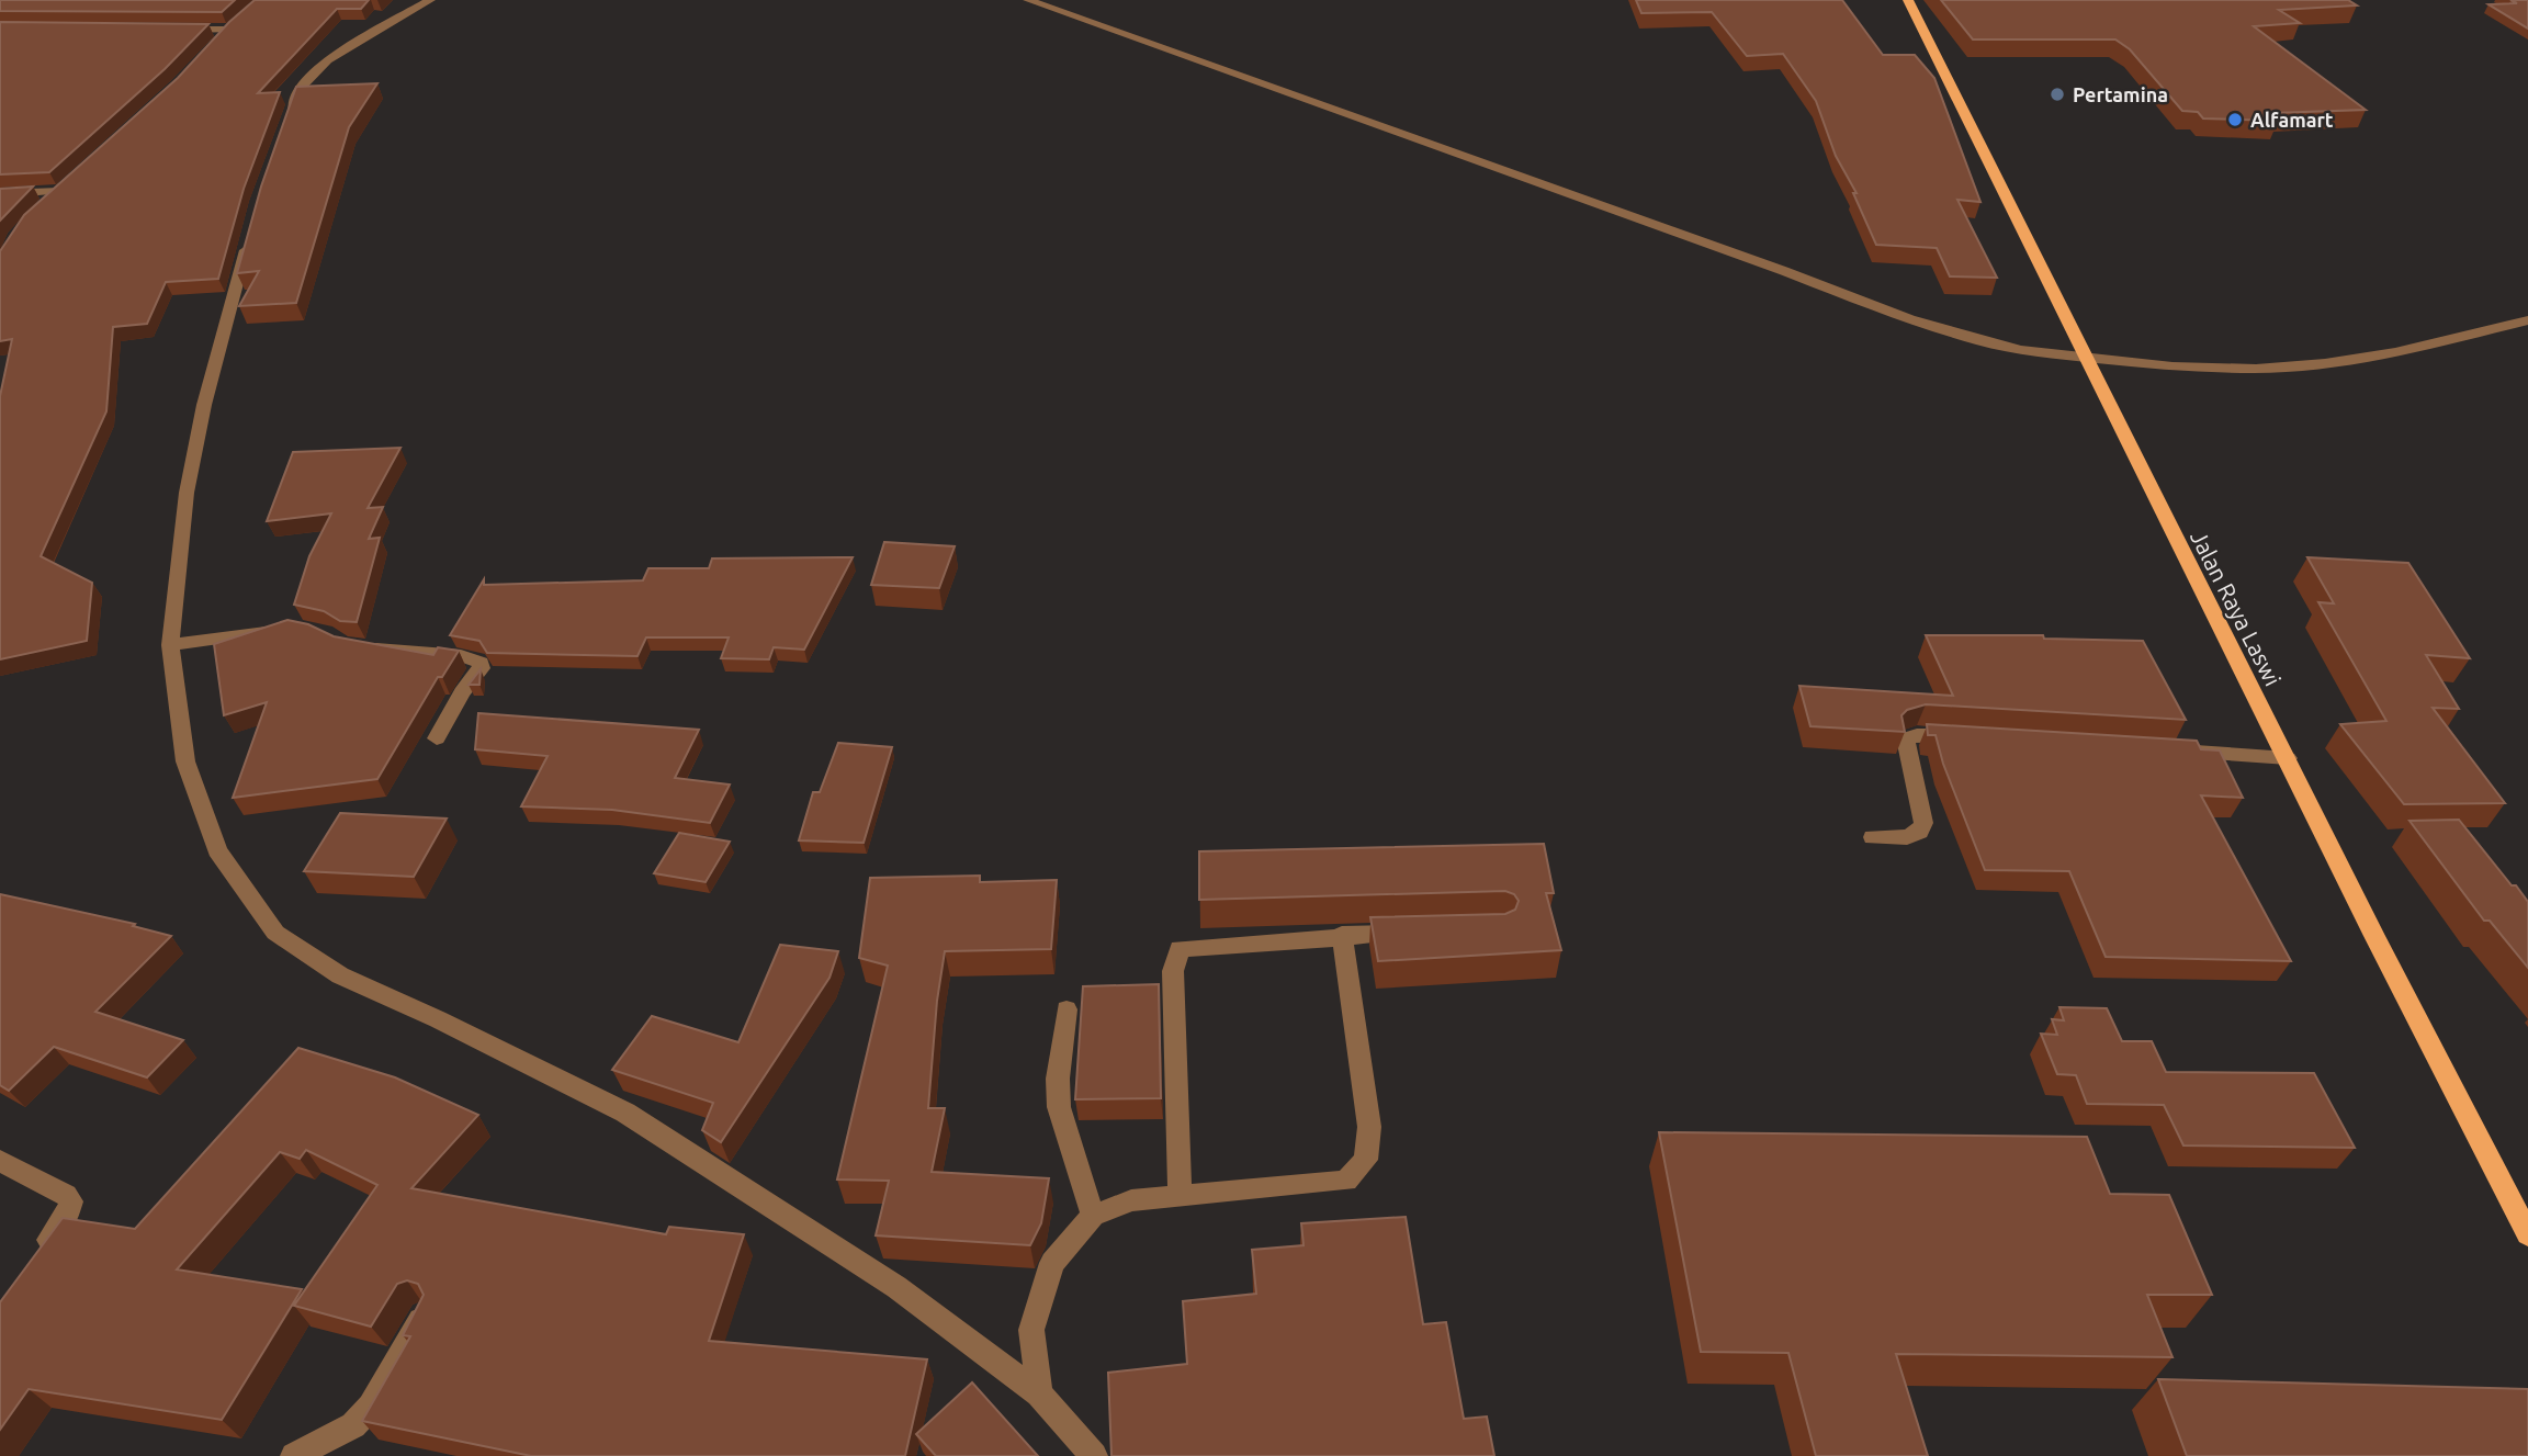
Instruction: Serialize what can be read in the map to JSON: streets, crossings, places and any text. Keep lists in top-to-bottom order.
{
  "streets": {
    "main road": ["Jalan Raya Laswi"]
  },
  "places": ["Pertamina", "Alfamart"]
}
